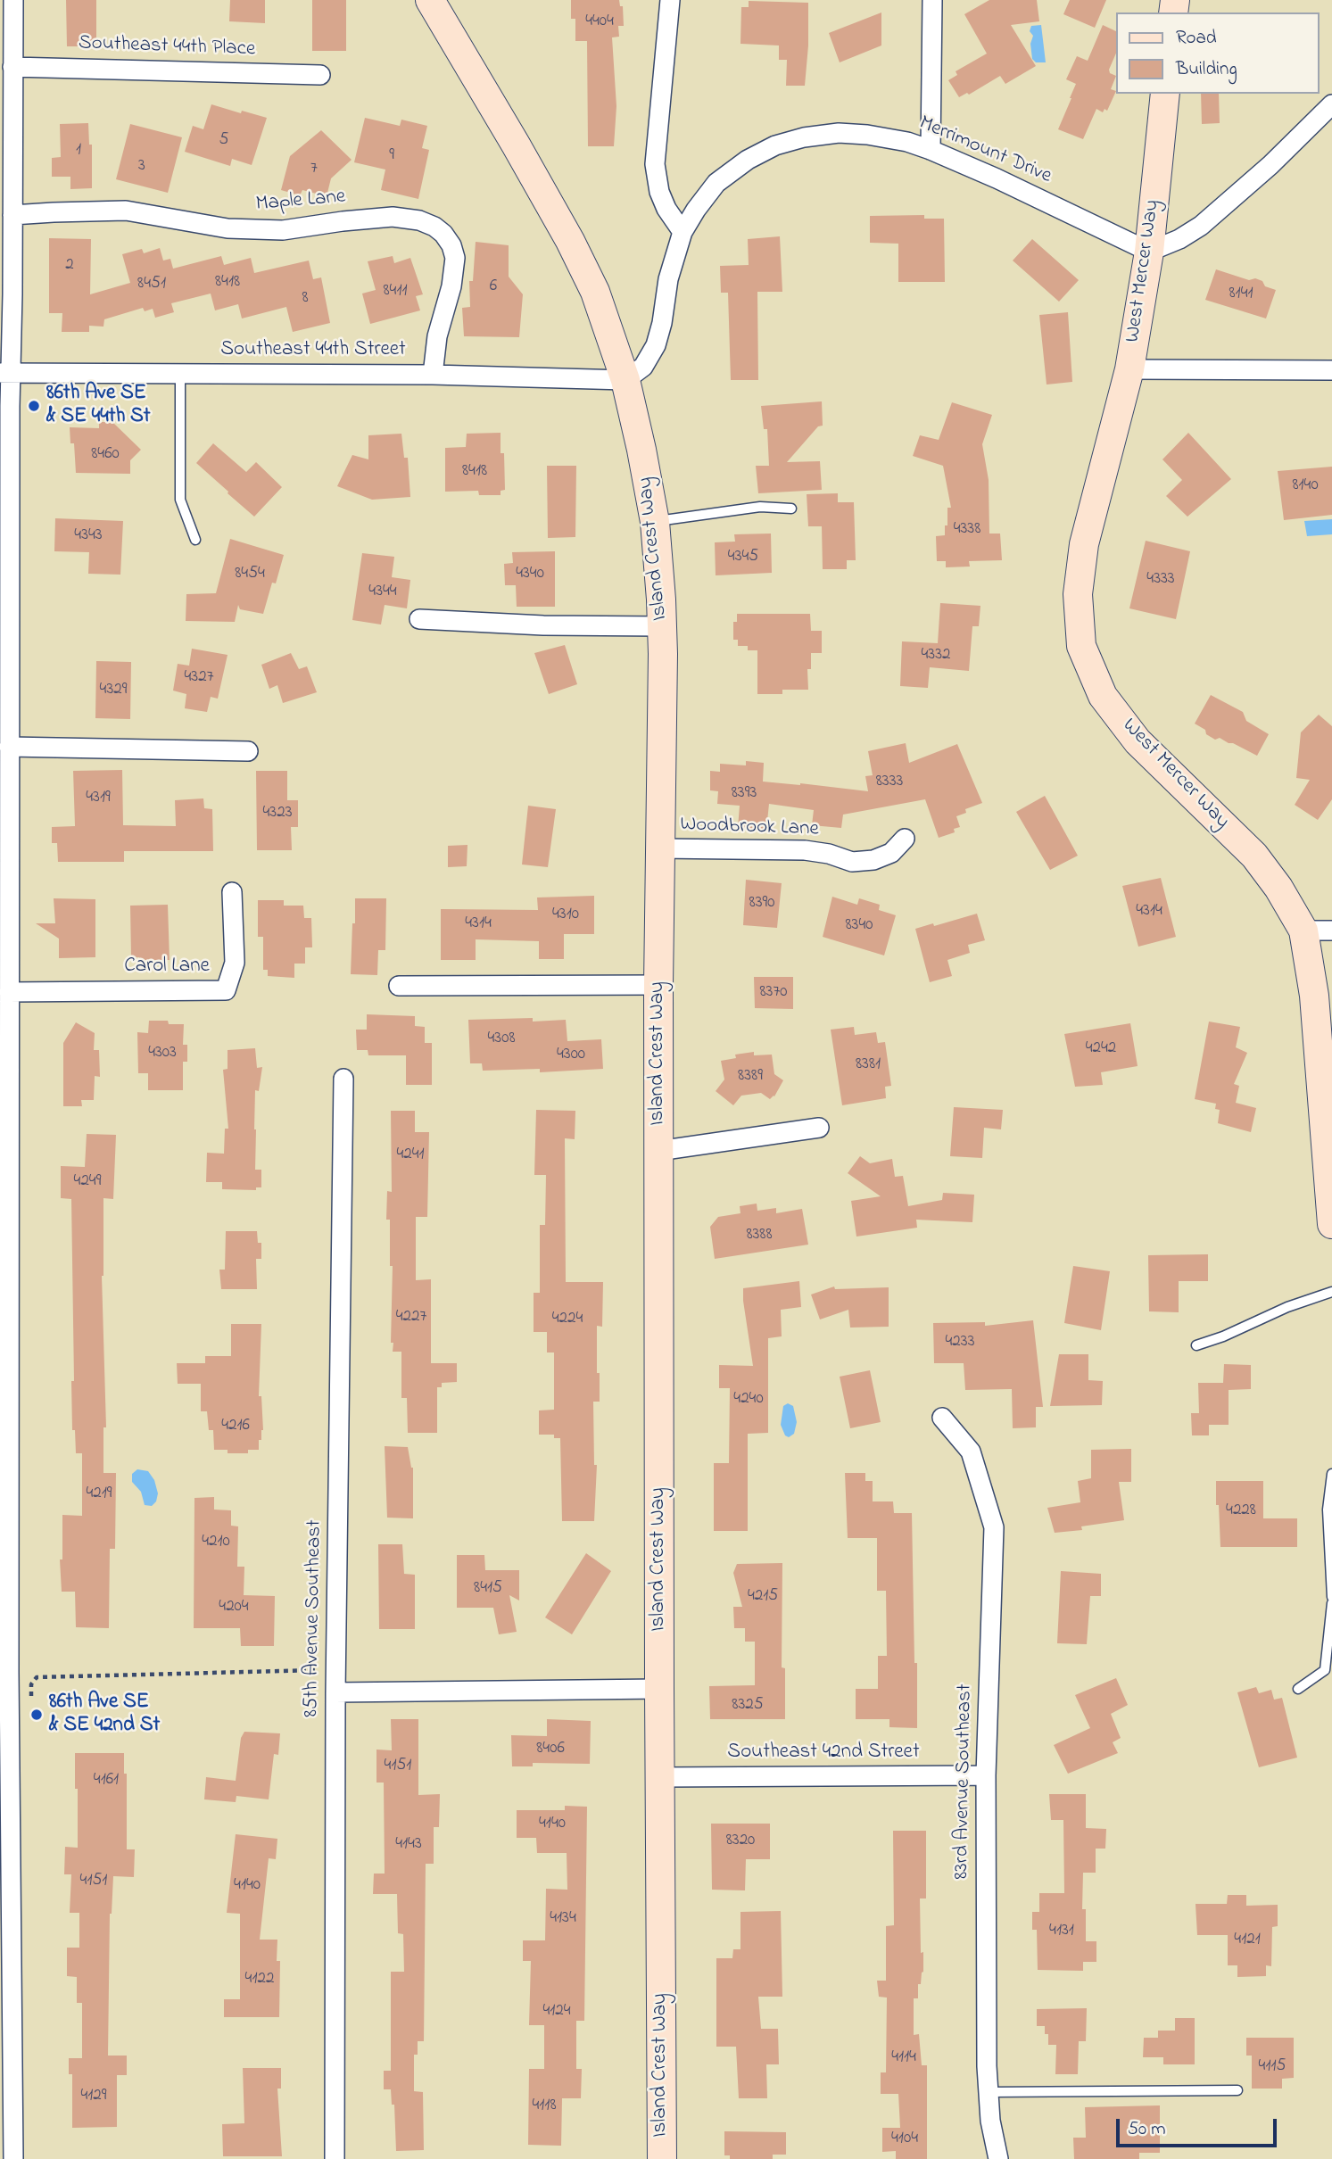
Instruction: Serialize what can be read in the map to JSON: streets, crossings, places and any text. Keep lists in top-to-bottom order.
{
  "streets": {
    "main road": ["West Mercer Way", "Island Crest Way"],
    "street": [
      "Southeast 44th Place",
      "Merrimount Drive",
      "Maple Lane",
      "Southeast 44th Street",
      "Woodbrook Lane",
      "Carol Lane",
      "85th Avenue Southeast",
      "Southeast 42nd Street",
      "83rd Avenue Southeast"
    ]
  },
  "crossings": [
    ["Merrimount Drive", "West Mercer Way"],
    ["Merrimount Drive", "Southeast 44th Street"],
    ["Merrimount Drive", "Island Crest Way"],
    ["Maple Lane", "Southeast 44th Street"],
    ["Southeast 44th Street", "Island Crest Way"],
    ["Island Crest Way", "Woodbrook Lane"],
    ["Island Crest Way", "Southeast 42nd Street"],
    ["Southeast 42nd Street", "83rd Avenue Southeast"]
  ],
  "places": ["86th Ave SE & SE 44th St", "86th Ave SE & SE 42nd St"],
  "house_numbers": [
    "4404",
    "5",
    "1",
    "9",
    "3",
    "7",
    "2",
    "8418",
    "8451",
    "6",
    "8411",
    "8141",
    "8",
    "8460",
    "8418",
    "8140",
    "4338",
    "4343",
    "4345",
    "8454",
    "4340",
    "4333",
    "4344",
    "4332",
    "4327",
    "4329",
    "8333",
    "8393",
    "4319",
    "4323",
    "8390",
    "4314",
    "4310",
    "4314",
    "8340",
    "8370",
    "4308",
    "4242",
    "4303",
    "4300",
    "8381",
    "8389",
    "4241",
    "4249",
    "8388",
    "4227",
    "4224",
    "4233",
    "4240",
    "4216",
    "4219",
    "4228",
    "4210",
    "8415",
    "4215",
    "4204",
    "8325",
    "8406",
    "4151",
    "4161",
    "4140",
    "8320",
    "4143",
    "4151",
    "4140",
    "4134",
    "4131",
    "4121",
    "4122",
    "4124",
    "4114",
    "4115",
    "4129",
    "4118",
    "4104"
  ],
  "legend": ["Road", "Building"],
  "scale_bar": "50 m"
}
